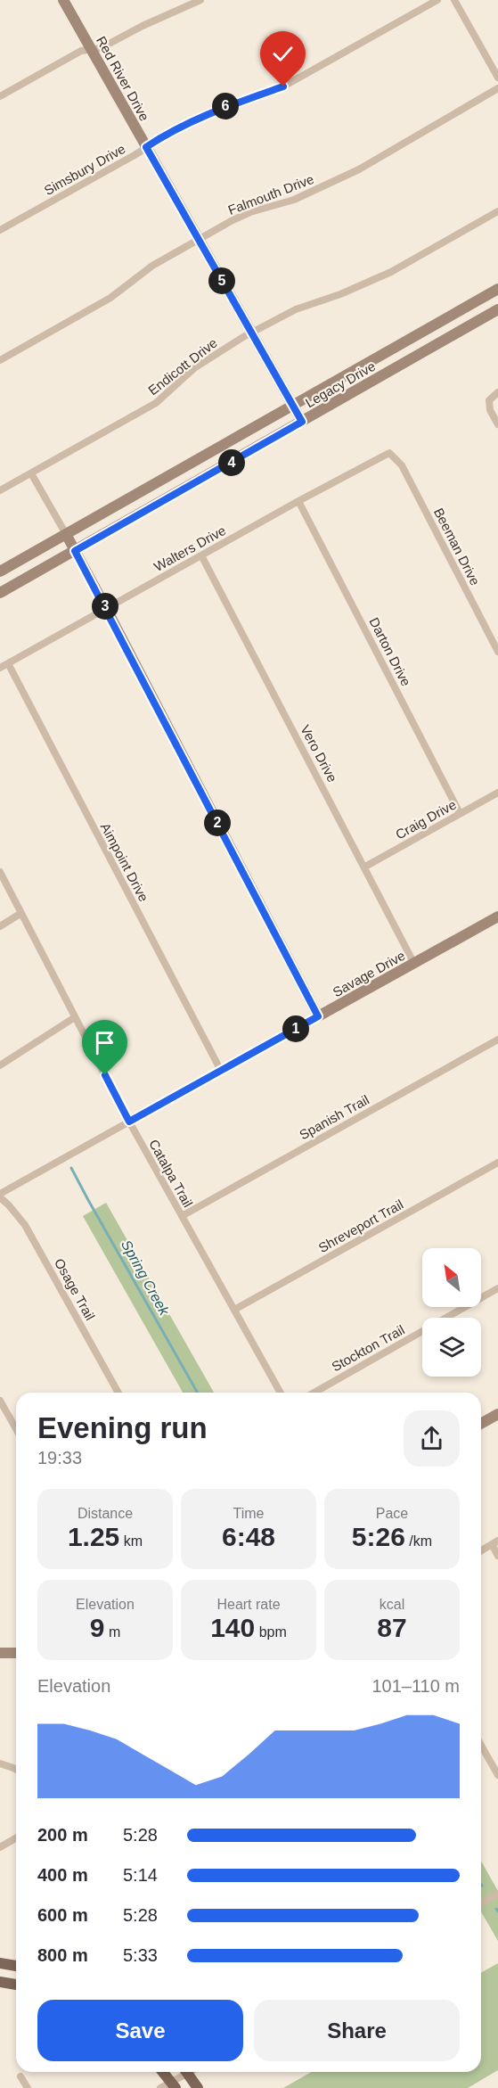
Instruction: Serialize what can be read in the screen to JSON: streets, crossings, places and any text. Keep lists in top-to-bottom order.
{
  "streets": {
    "street": [
      "Red River Drive",
      "Simsbury Drive",
      "Falmouth Drive",
      "Endicott Drive",
      "Legacy Drive",
      "Beeman Drive",
      "Walters Drive",
      "Darton Drive",
      "Vero Drive",
      "Craig Drive",
      "Aimpoint Drive",
      "Savage Drive",
      "Spanish Trail",
      "Catalpa Trail",
      "Shreveport Trail",
      "Osage Trail",
      "Stockton Trail"
    ]
  },
  "crossings": [
    ["Red River Drive", "Simsbury Drive"],
    ["Red River Drive", "Falmouth Drive"],
    ["Red River Drive", "Endicott Drive"],
    ["Red River Drive", "Legacy Drive"],
    ["Beeman Drive", "Walters Drive"],
    ["Walters Drive", "Darton Drive"],
    ["Walters Drive", "Vero Drive"],
    ["Walters Drive", "Aimpoint Drive"],
    ["Darton Drive", "Craig Drive"],
    ["Vero Drive", "Craig Drive"],
    ["Vero Drive", "Savage Drive"],
    ["Aimpoint Drive", "Savage Drive"],
    ["Savage Drive", "Catalpa Trail"],
    ["Savage Drive", "Osage Trail"],
    ["Spanish Trail", "Catalpa Trail"],
    ["Catalpa Trail", "Shreveport Trail"]
  ],
  "water": ["Spring Creek"],
  "north": "top left",
  "page": {
    "pins": [
      "6",
      "5",
      "4",
      "3",
      "2",
      "1"
    ],
    "heading": ["Evening run", "19:33"],
    "stats": [
      ["Distance", "1.25 km"],
      ["Time", "6:48"],
      ["Pace", "5:26 /km"],
      ["Elevation", "9 m"],
      ["Heart rate", "140 bpm"],
      ["kcal", "87"]
    ],
    "chart": ["Elevation", "101–110 m"],
    "list": [
      {
        "name": "200 m",
        "note": "5:28"
      },
      {
        "name": "400 m",
        "note": "5:14"
      },
      {
        "name": "600 m",
        "note": "5:28"
      },
      {
        "name": "800 m",
        "note": "5:33"
      }
    ],
    "buttons": ["Save", "Share"]
  }
}
